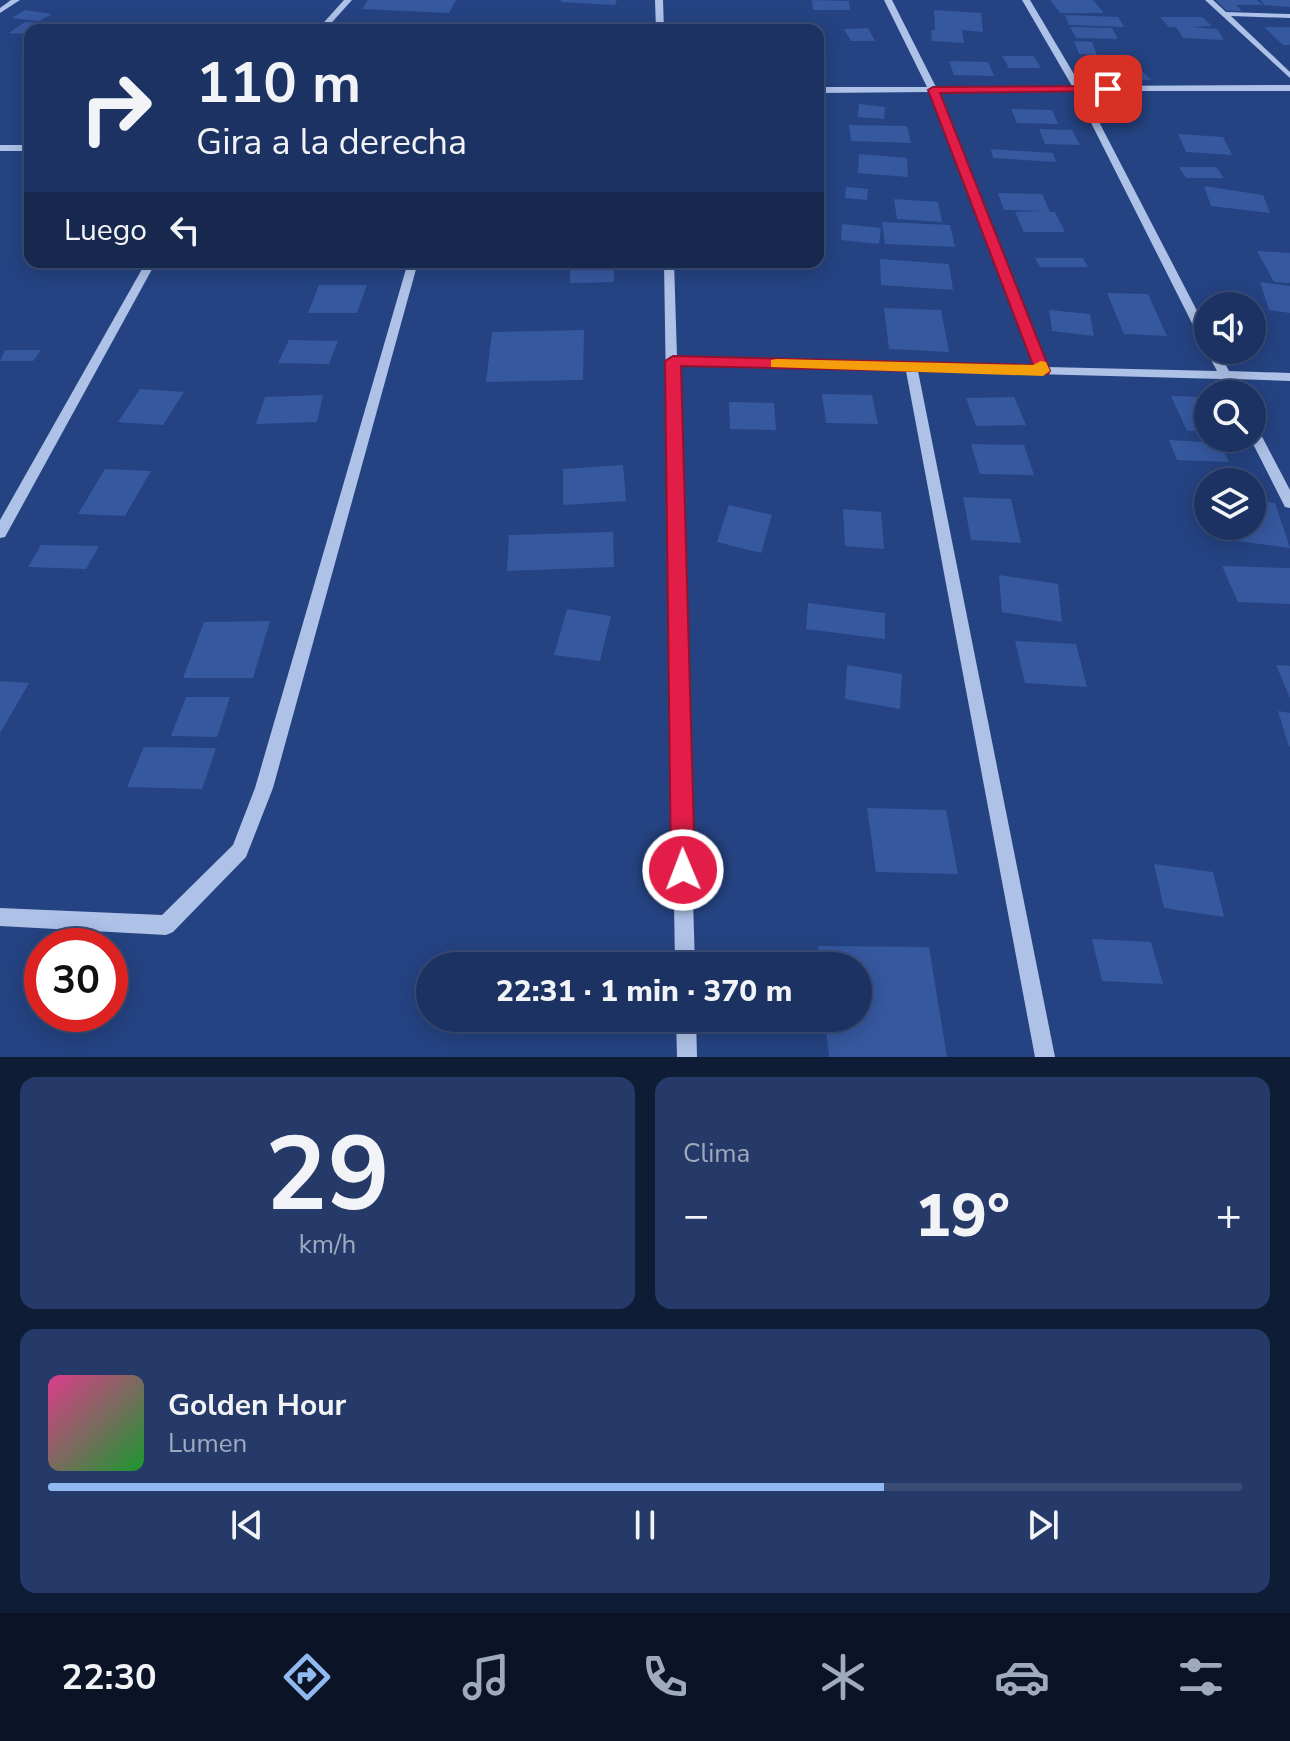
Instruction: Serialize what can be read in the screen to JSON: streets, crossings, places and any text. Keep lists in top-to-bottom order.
{
  "page": {
    "turn": ["110 m", "Gira a la derecha"],
    "then": "Luego",
    "limit": "30",
    "trip": "22:31 · 1 min · 370 m",
    "tile": [
      ["29", "km/h"],
      "Clima"
    ],
    "heat": ["−", "19°", "+"],
    "song": ["Golden Hour", "Lumen"],
    "tabs": "22:30"
  }
}
